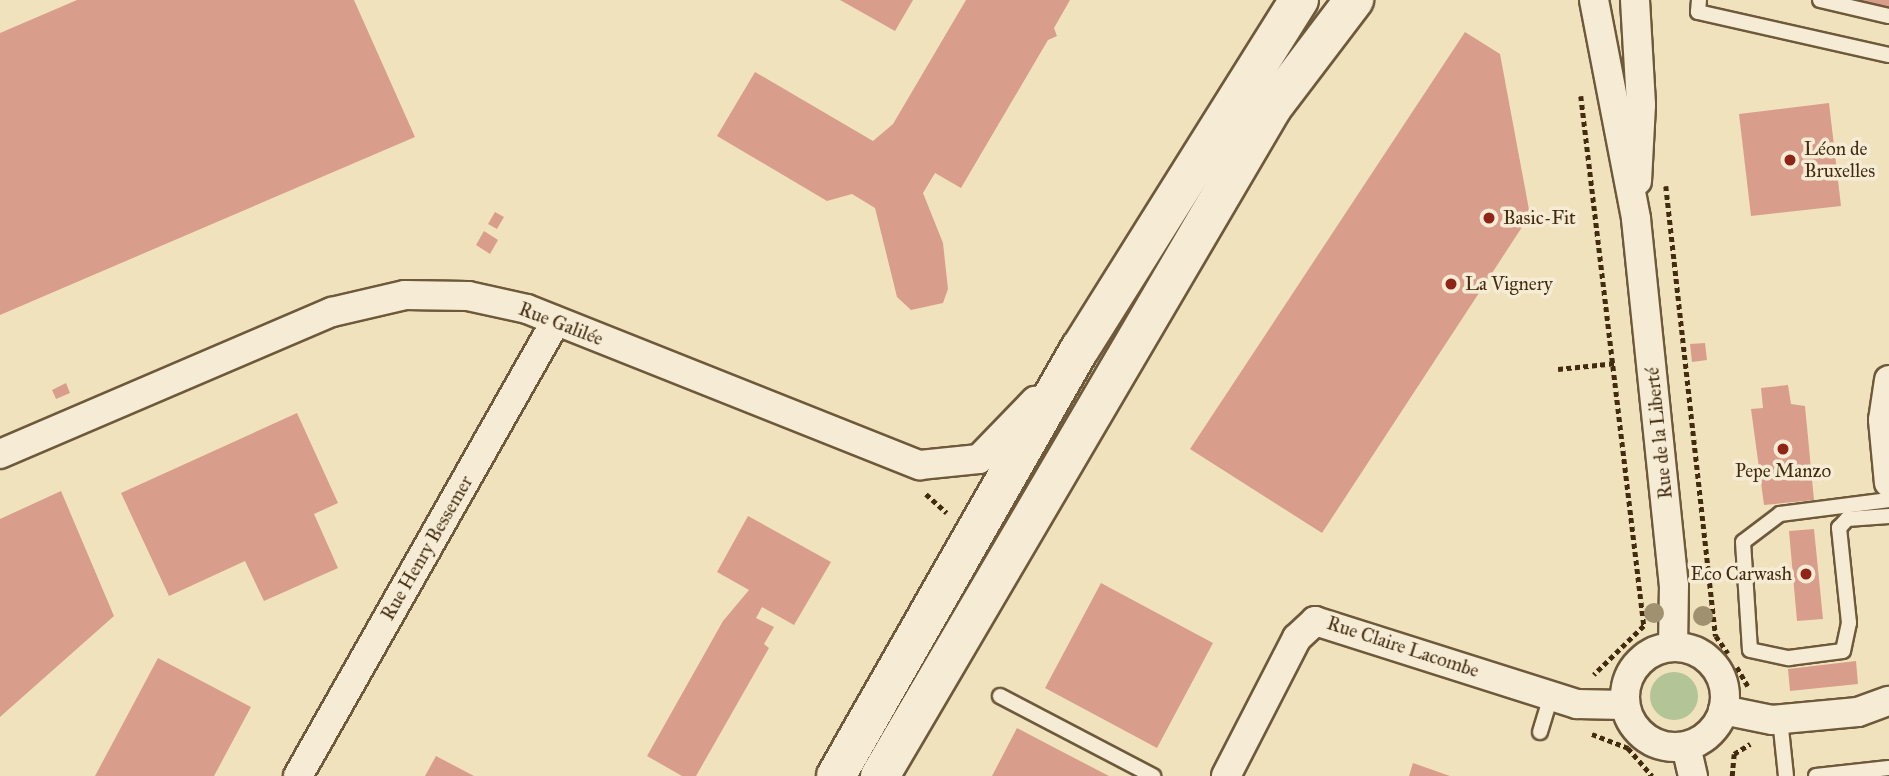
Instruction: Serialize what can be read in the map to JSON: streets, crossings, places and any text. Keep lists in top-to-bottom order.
{
  "streets": {
    "street": [
      "Rue Galilée",
      "Rue de la Liberté",
      "Rue Henry Bessemer",
      "Rue Claire Lacombe"
    ]
  },
  "crossings": [
    ["Rue Galilée", "Rue Henry Bessemer"],
    ["Rue de la Liberté", "Rue Claire Lacombe"]
  ],
  "places": [
    "Léon de Bruxelles",
    "Basic-Fit",
    "La Vignery",
    "Pepe Manzo",
    "Eco Carwash"
  ]
}
